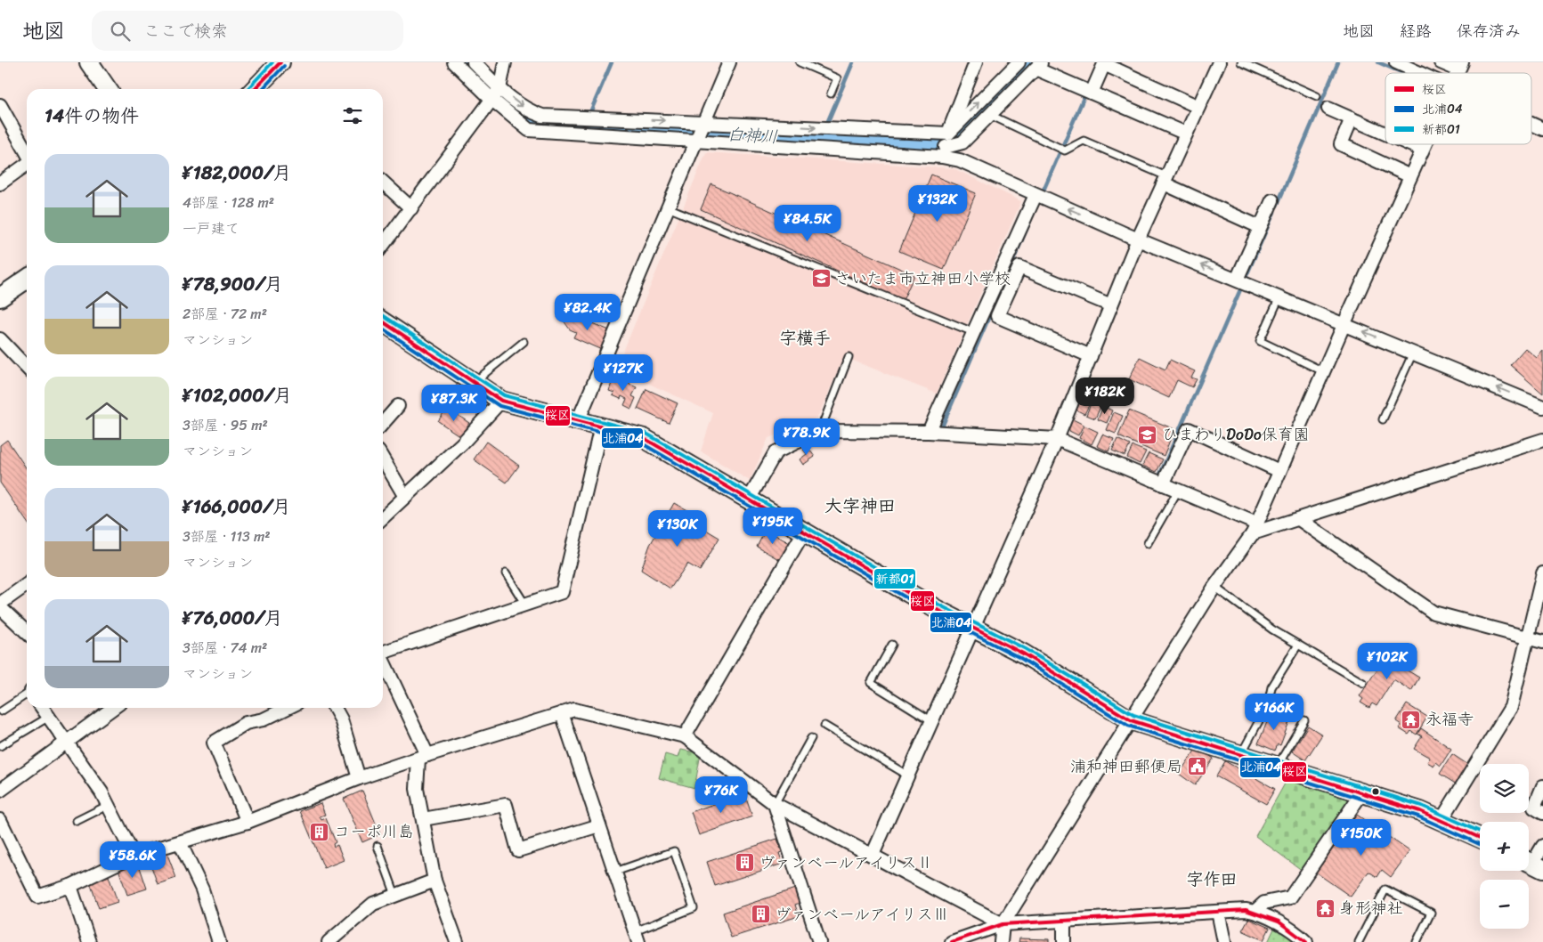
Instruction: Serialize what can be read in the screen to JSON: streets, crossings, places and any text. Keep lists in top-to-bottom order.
{
  "districts": ["字横手", "大字神田", "字作田"],
  "water": ["白神川"],
  "places": {
    "school or university": ["さいたま市立神田小学校", "ひまわりDoDo保育園"],
    "temple": ["永福寺", "身形神社"],
    "public building": ["浦和神田郵便局"],
    "building": ["コーポ川島", "ヴァンベールアイリスⅡ", "ヴァンベールアイリスⅢ"]
  },
  "lines": ["transit line 桜区", "transit line 新都01", "transit line 北浦04"],
  "legend": ["桜区", "北浦04", "新都01"],
  "page": {
    "header": "地図",
    "search": "ここで検索",
    "nav": ["地図", "経路", "保存済み"],
    "heading": "14件の物件",
    "list": [
      {
        "name": "¥182,000/月",
        "note": "4部屋 · 128 m² · 一戸建て"
      },
      {
        "name": "¥78,900/月",
        "note": "2部屋 · 72 m² · マンション"
      },
      {
        "name": "¥102,000/月",
        "note": "3部屋 · 95 m² · マンション"
      },
      {
        "name": "¥166,000/月",
        "note": "3部屋 · 113 m² · マンション"
      },
      {
        "name": "¥76,000/月",
        "note": "3部屋 · 74 m² · マンション"
      }
    ],
    "price": [
      "¥132K",
      "¥84.5K",
      "¥82.4K",
      "¥127K",
      "¥182K",
      "¥87.3K",
      "¥78.9K",
      "¥195K",
      "¥130K",
      "¥102K",
      "¥166K",
      "¥76K",
      "¥150K",
      "¥58.6K"
    ],
    "map_buttons": ["+", "−"]
  }
}
